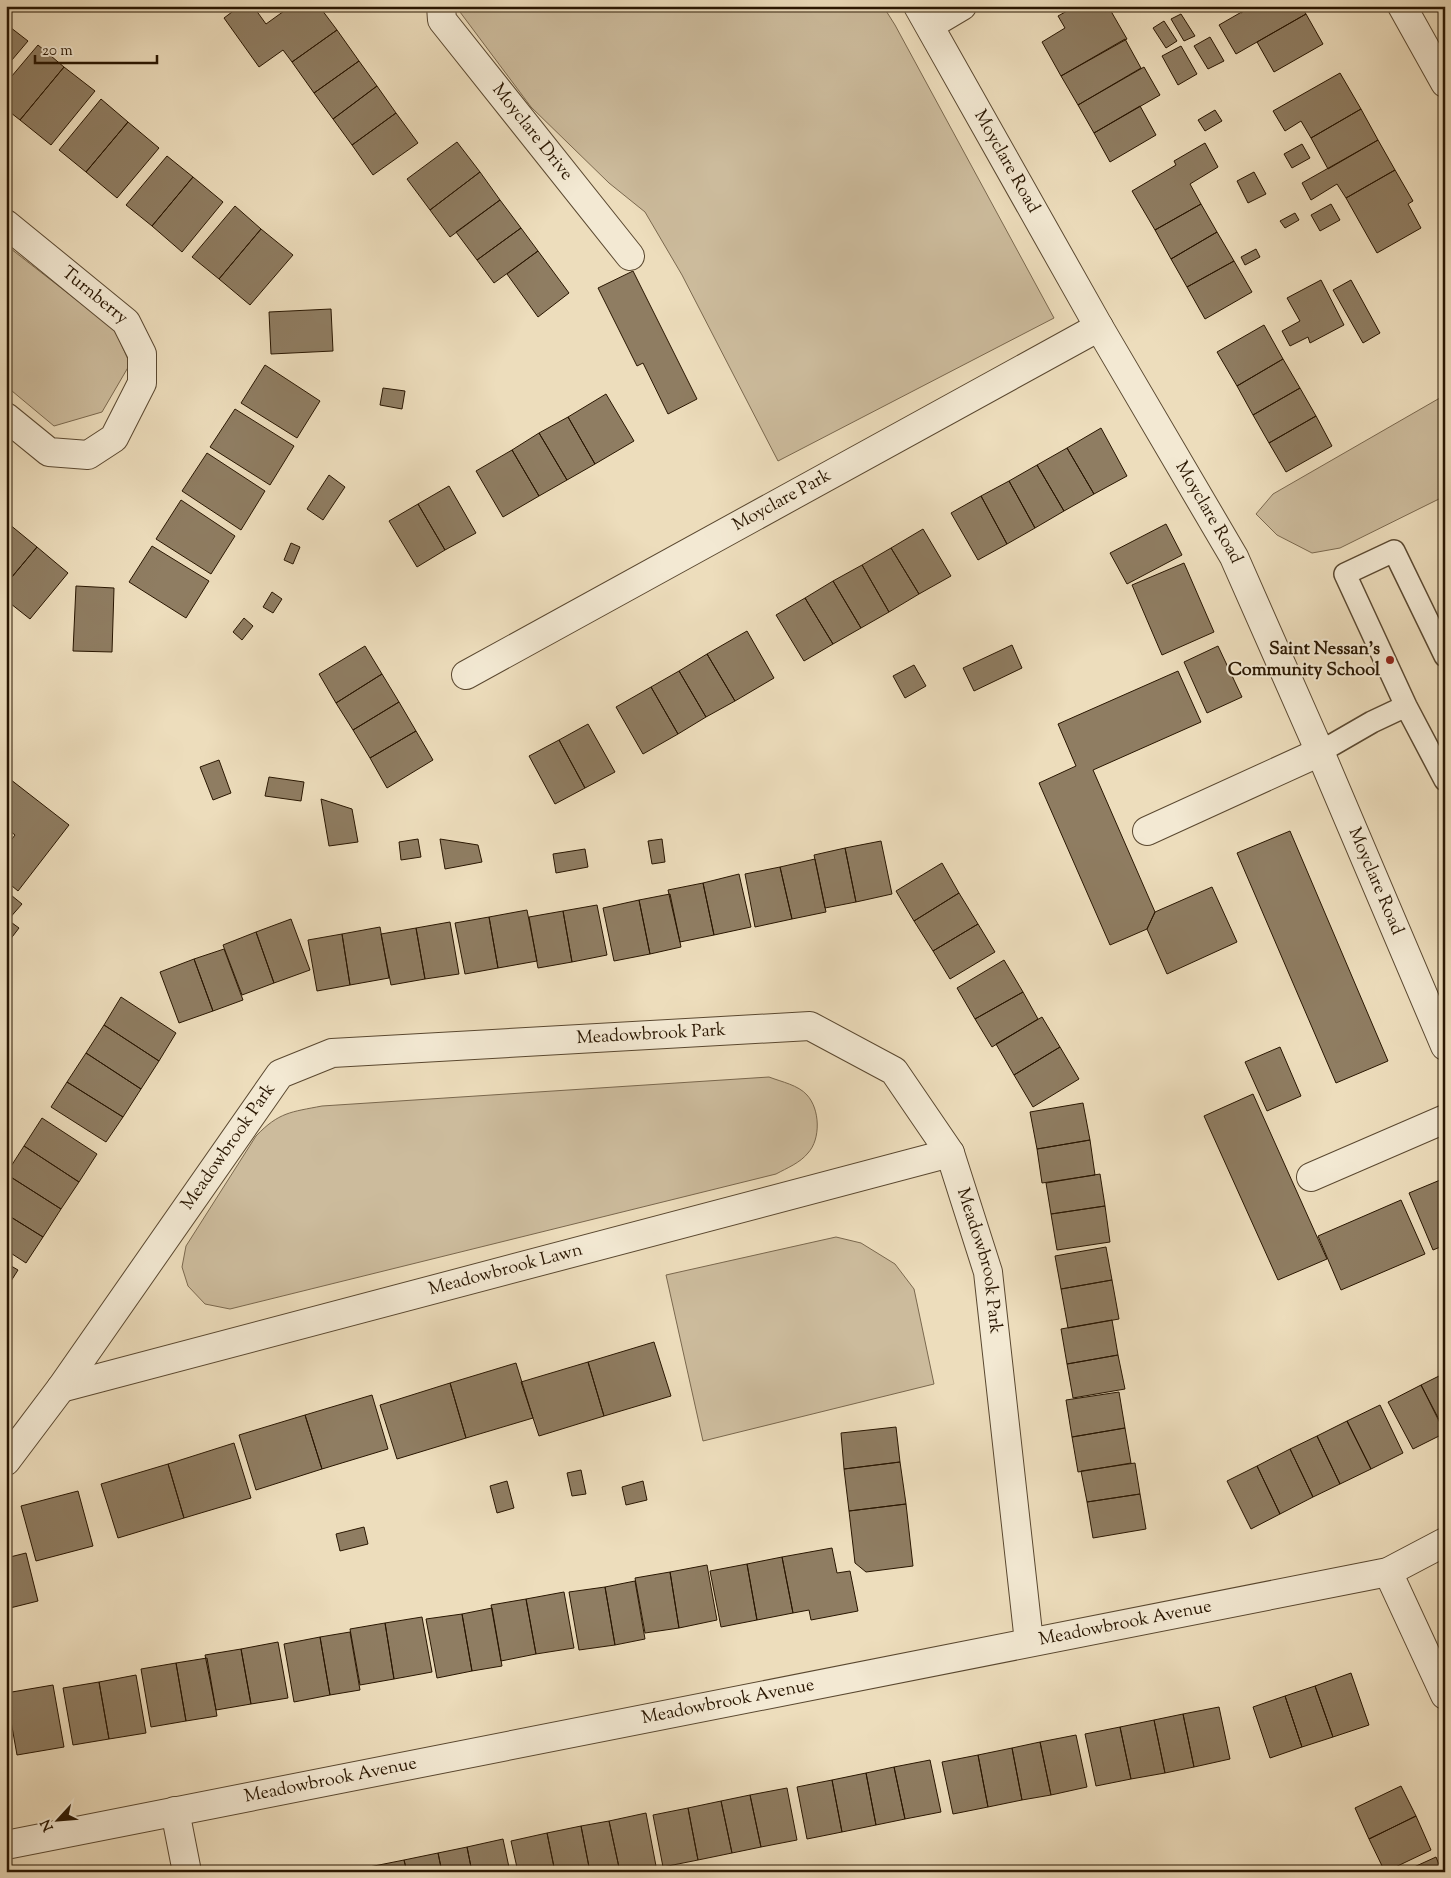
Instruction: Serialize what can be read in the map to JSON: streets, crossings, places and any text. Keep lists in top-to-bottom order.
{
  "streets": {
    "street": [
      "Moyclare Drive",
      "Moyclare Road",
      "Turnberry",
      "Moyclare Park",
      "Meadowbrook Park",
      "Meadowbrook Lawn",
      "Meadowbrook Avenue"
    ]
  },
  "crossings": [
    ["Moyclare Road", "Moyclare Park"],
    ["Meadowbrook Park", "Meadowbrook Lawn"],
    ["Meadowbrook Park", "Meadowbrook Avenue"]
  ],
  "places": ["Saint Nessan's Community School"],
  "scale_bar": "20 m",
  "north": "bottom left"
}
